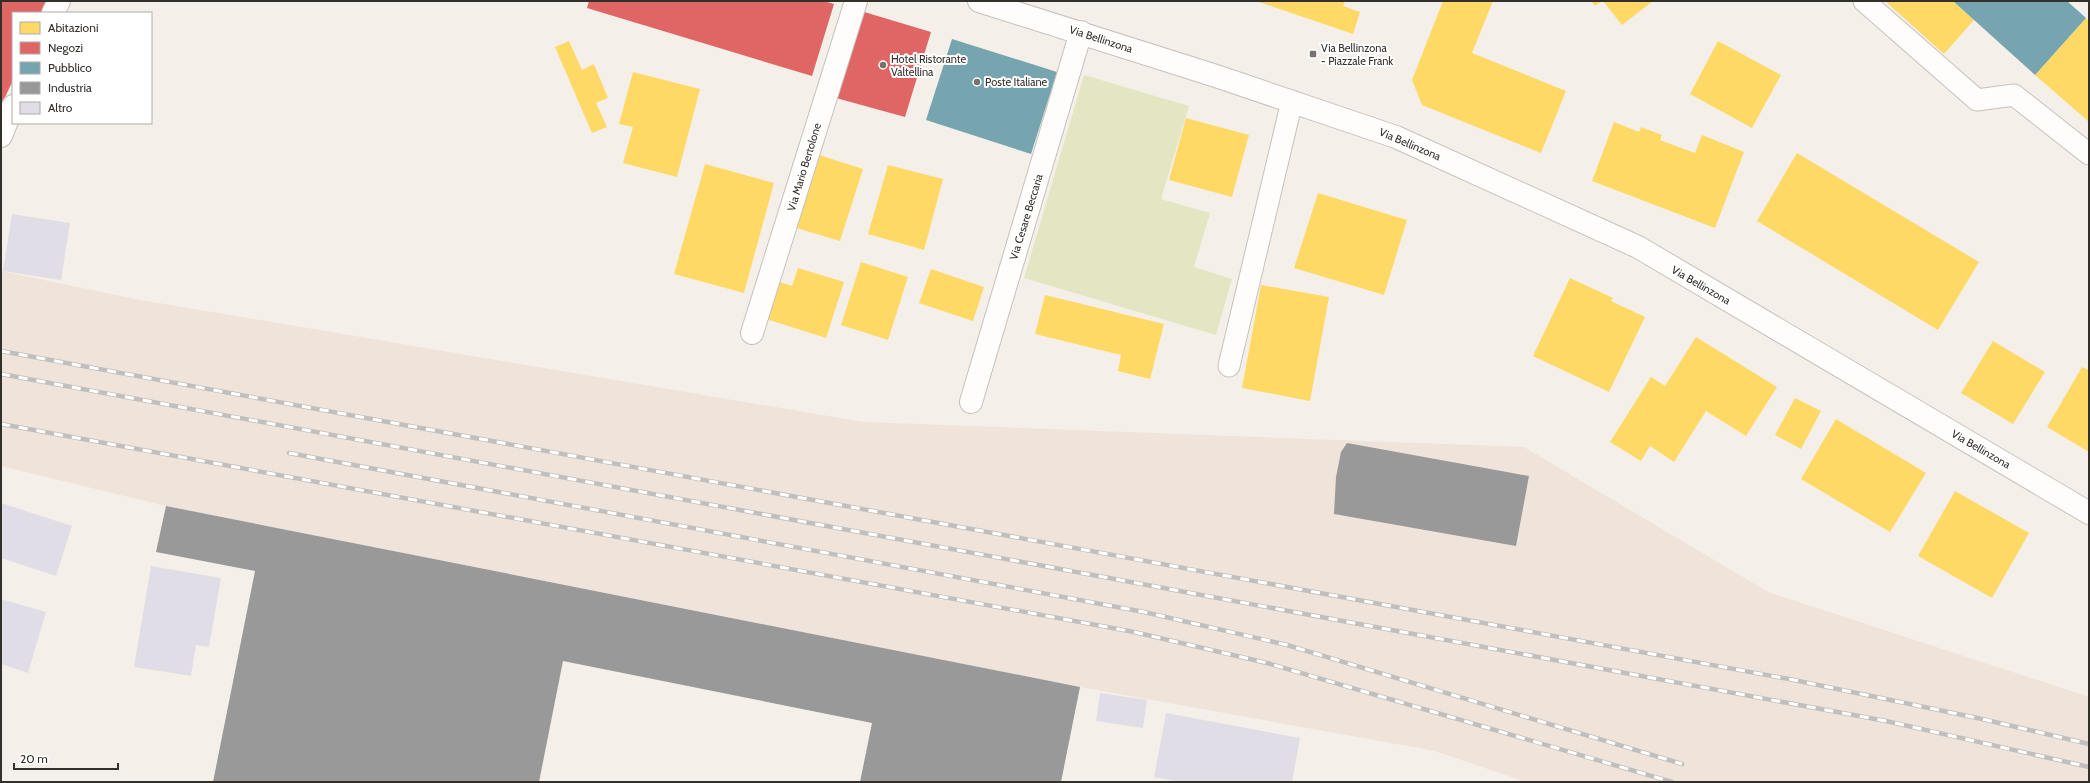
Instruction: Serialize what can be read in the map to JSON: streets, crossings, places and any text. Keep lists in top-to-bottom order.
{
  "streets": {
    "main road": ["Via Bellinzona", "Via Mario Bertolone", "Via Cesare Beccaria"]
  },
  "crossings": [
    ["Via Bellinzona", "Via Cesare Beccaria"]
  ],
  "places": {
    "transit": ["Via Bellinzona - Piazzale Frank"],
    "other": ["Hotel Ristorante Valtellina", "Poste Italiane"]
  },
  "legend": [
    "Abitazioni",
    "Negozi",
    "Pubblico",
    "Industria",
    "Altro"
  ],
  "scale_bar": "20 m"
}
